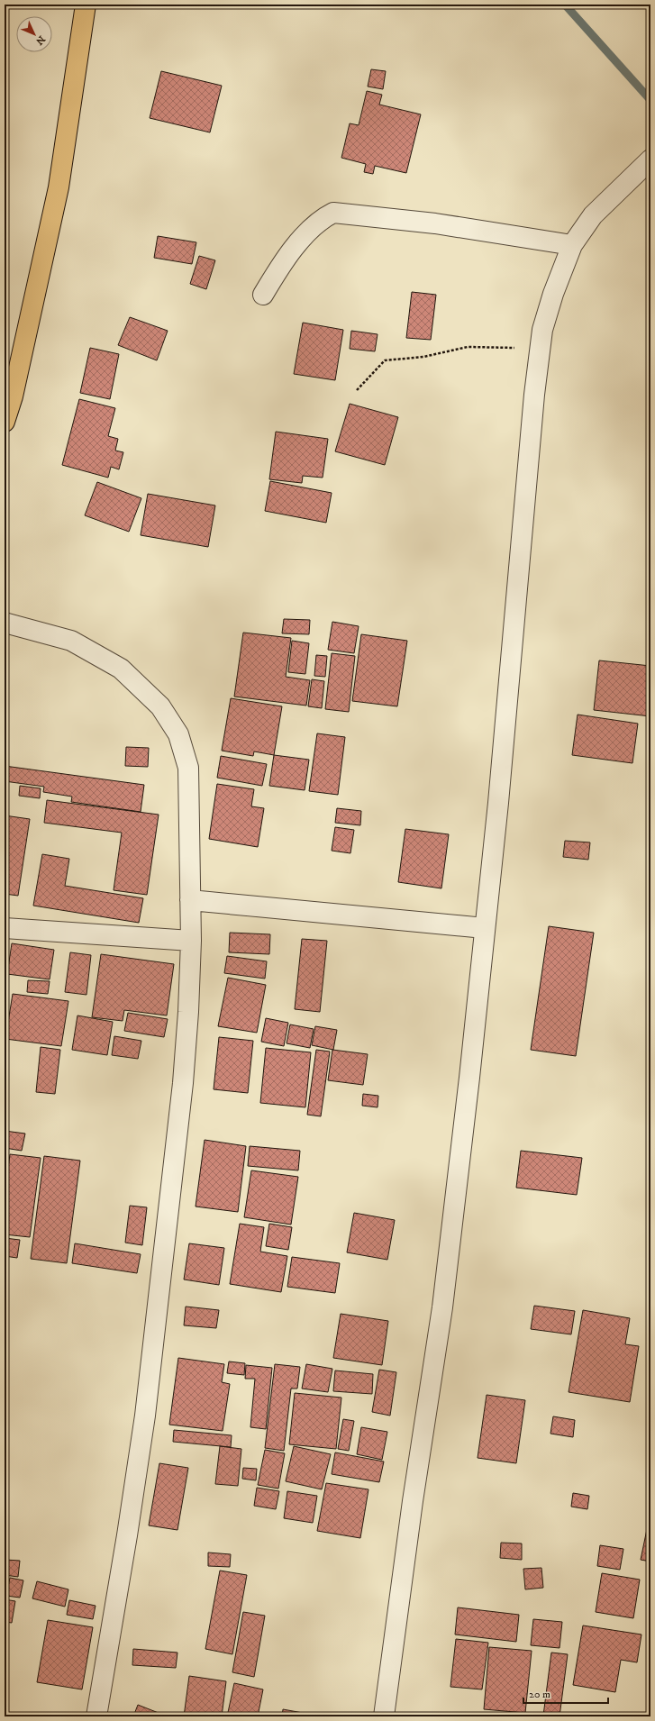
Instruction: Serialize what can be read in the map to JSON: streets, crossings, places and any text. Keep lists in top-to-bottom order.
{
  "scale_bar": "20 m",
  "north": "bottom right"
}
